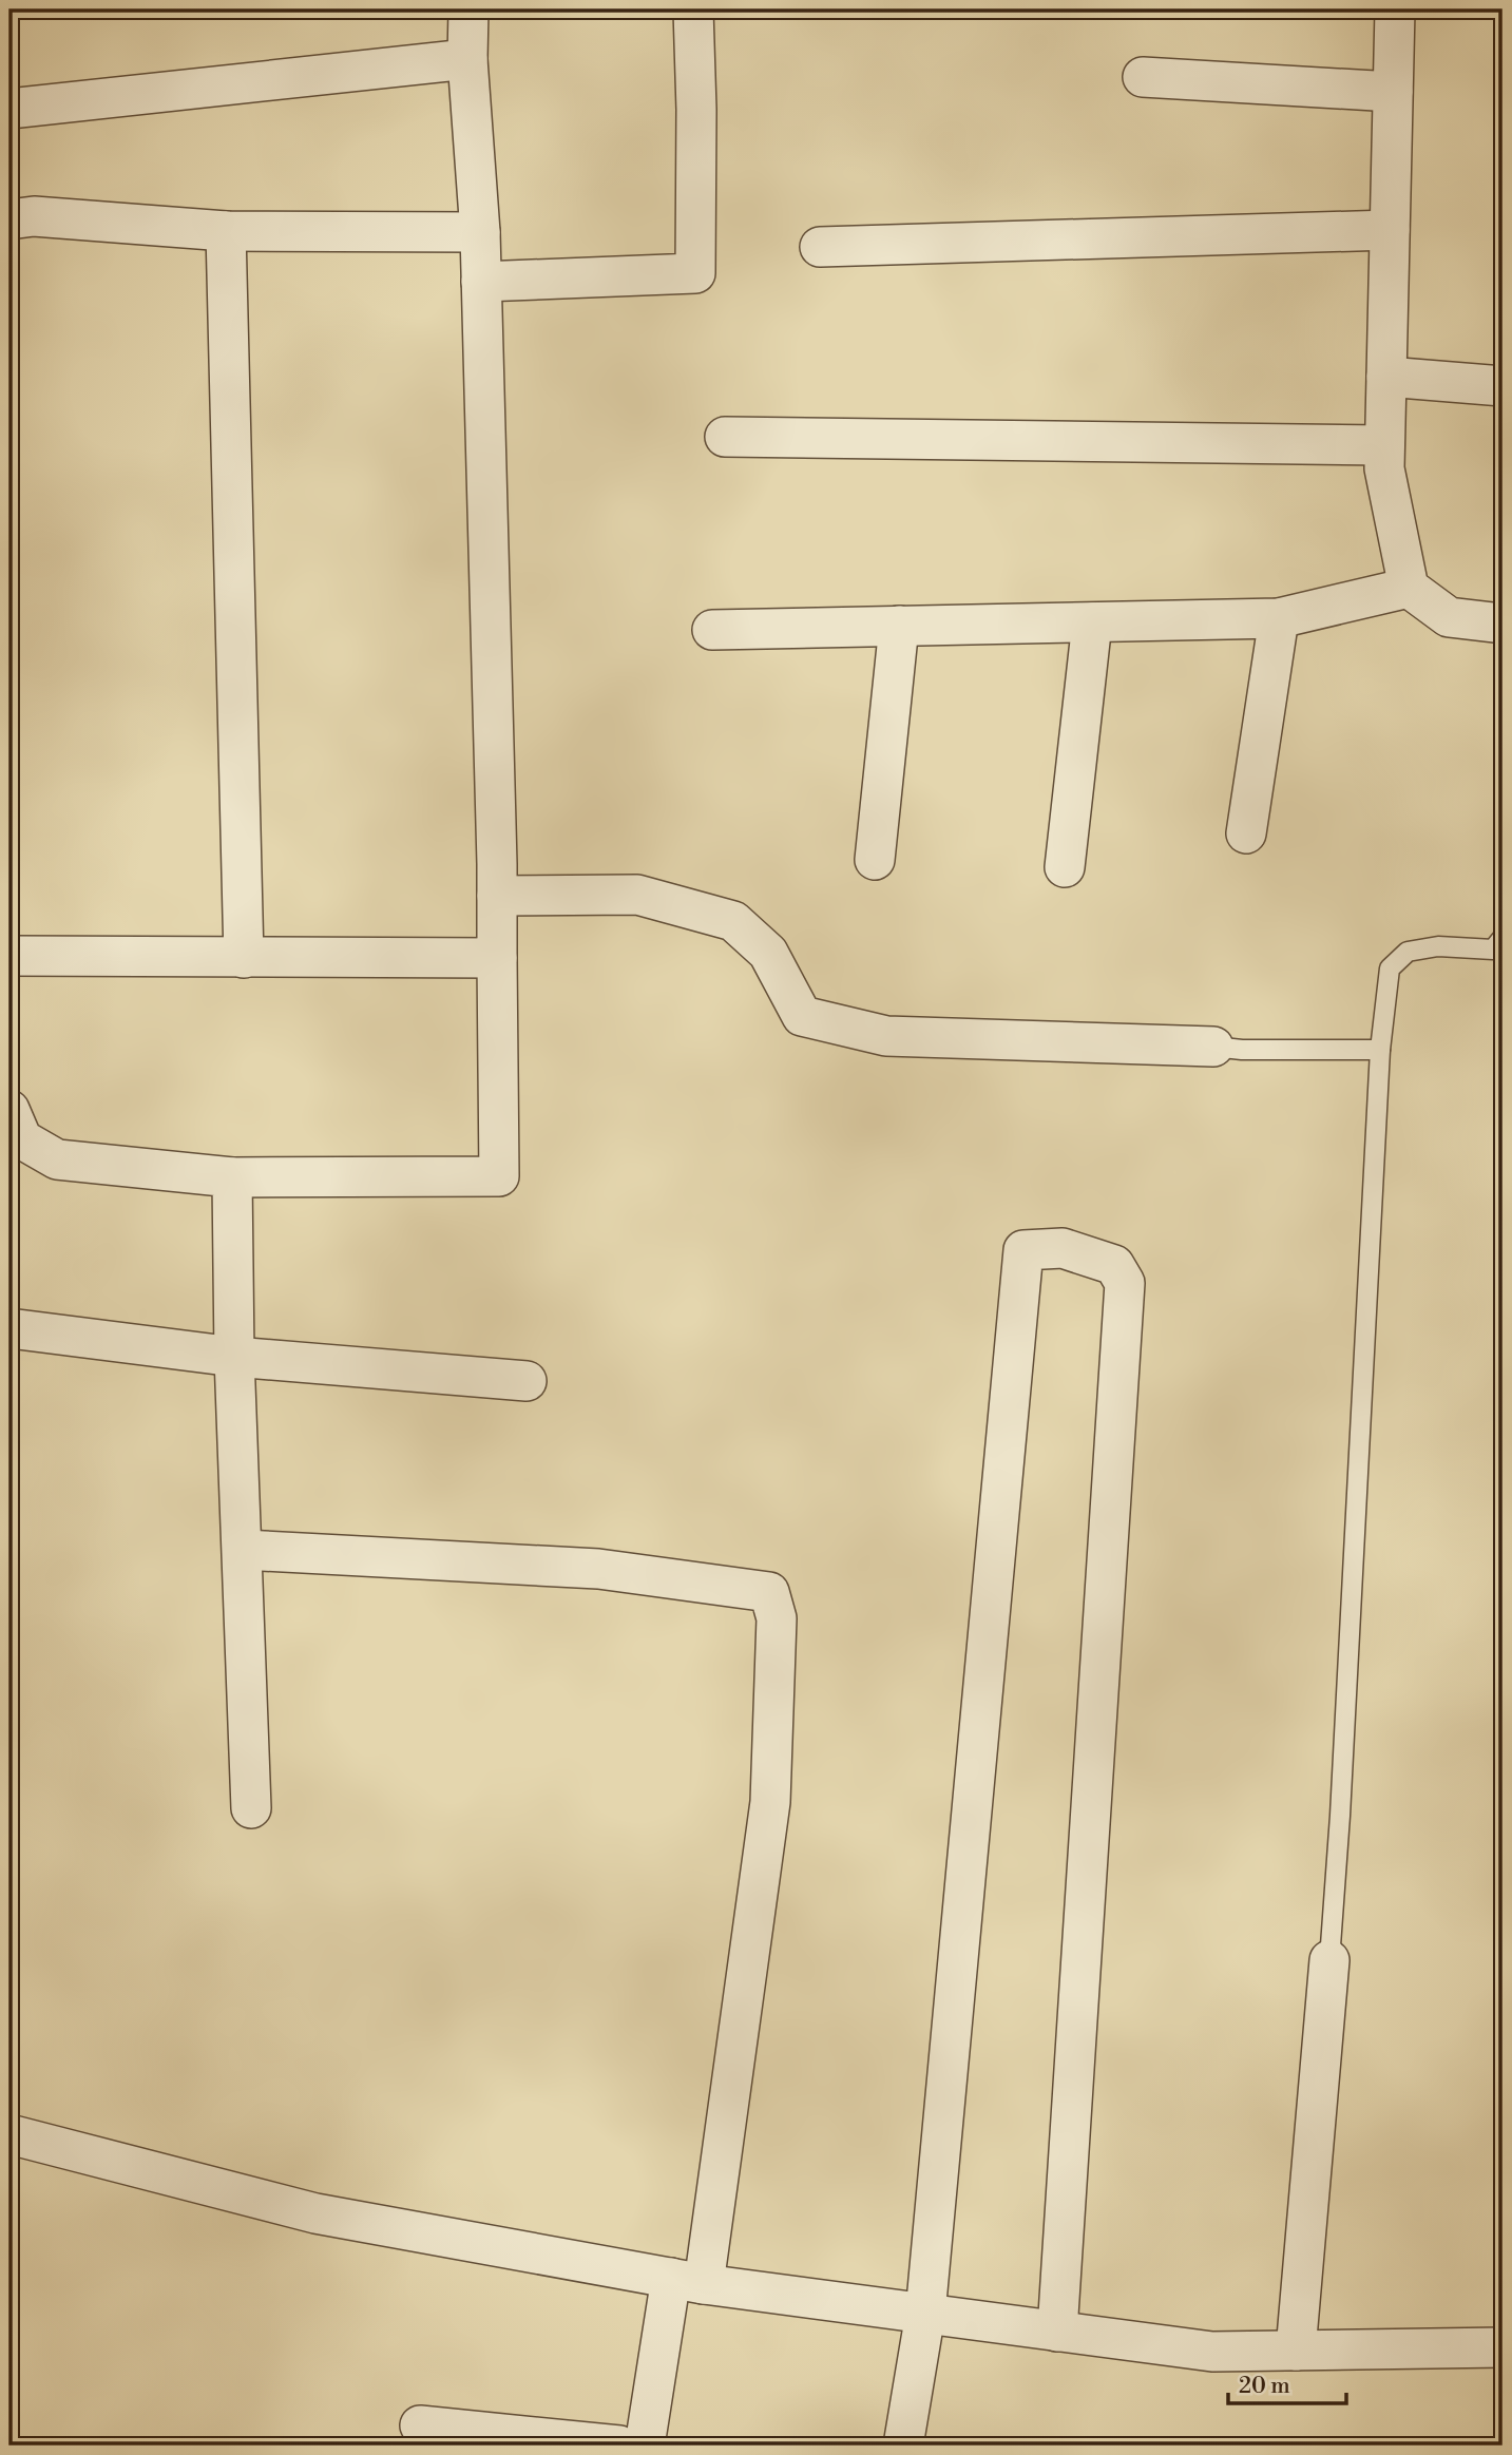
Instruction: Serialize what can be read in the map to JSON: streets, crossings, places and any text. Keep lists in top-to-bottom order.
{
  "scale_bar": "20 m"
}
